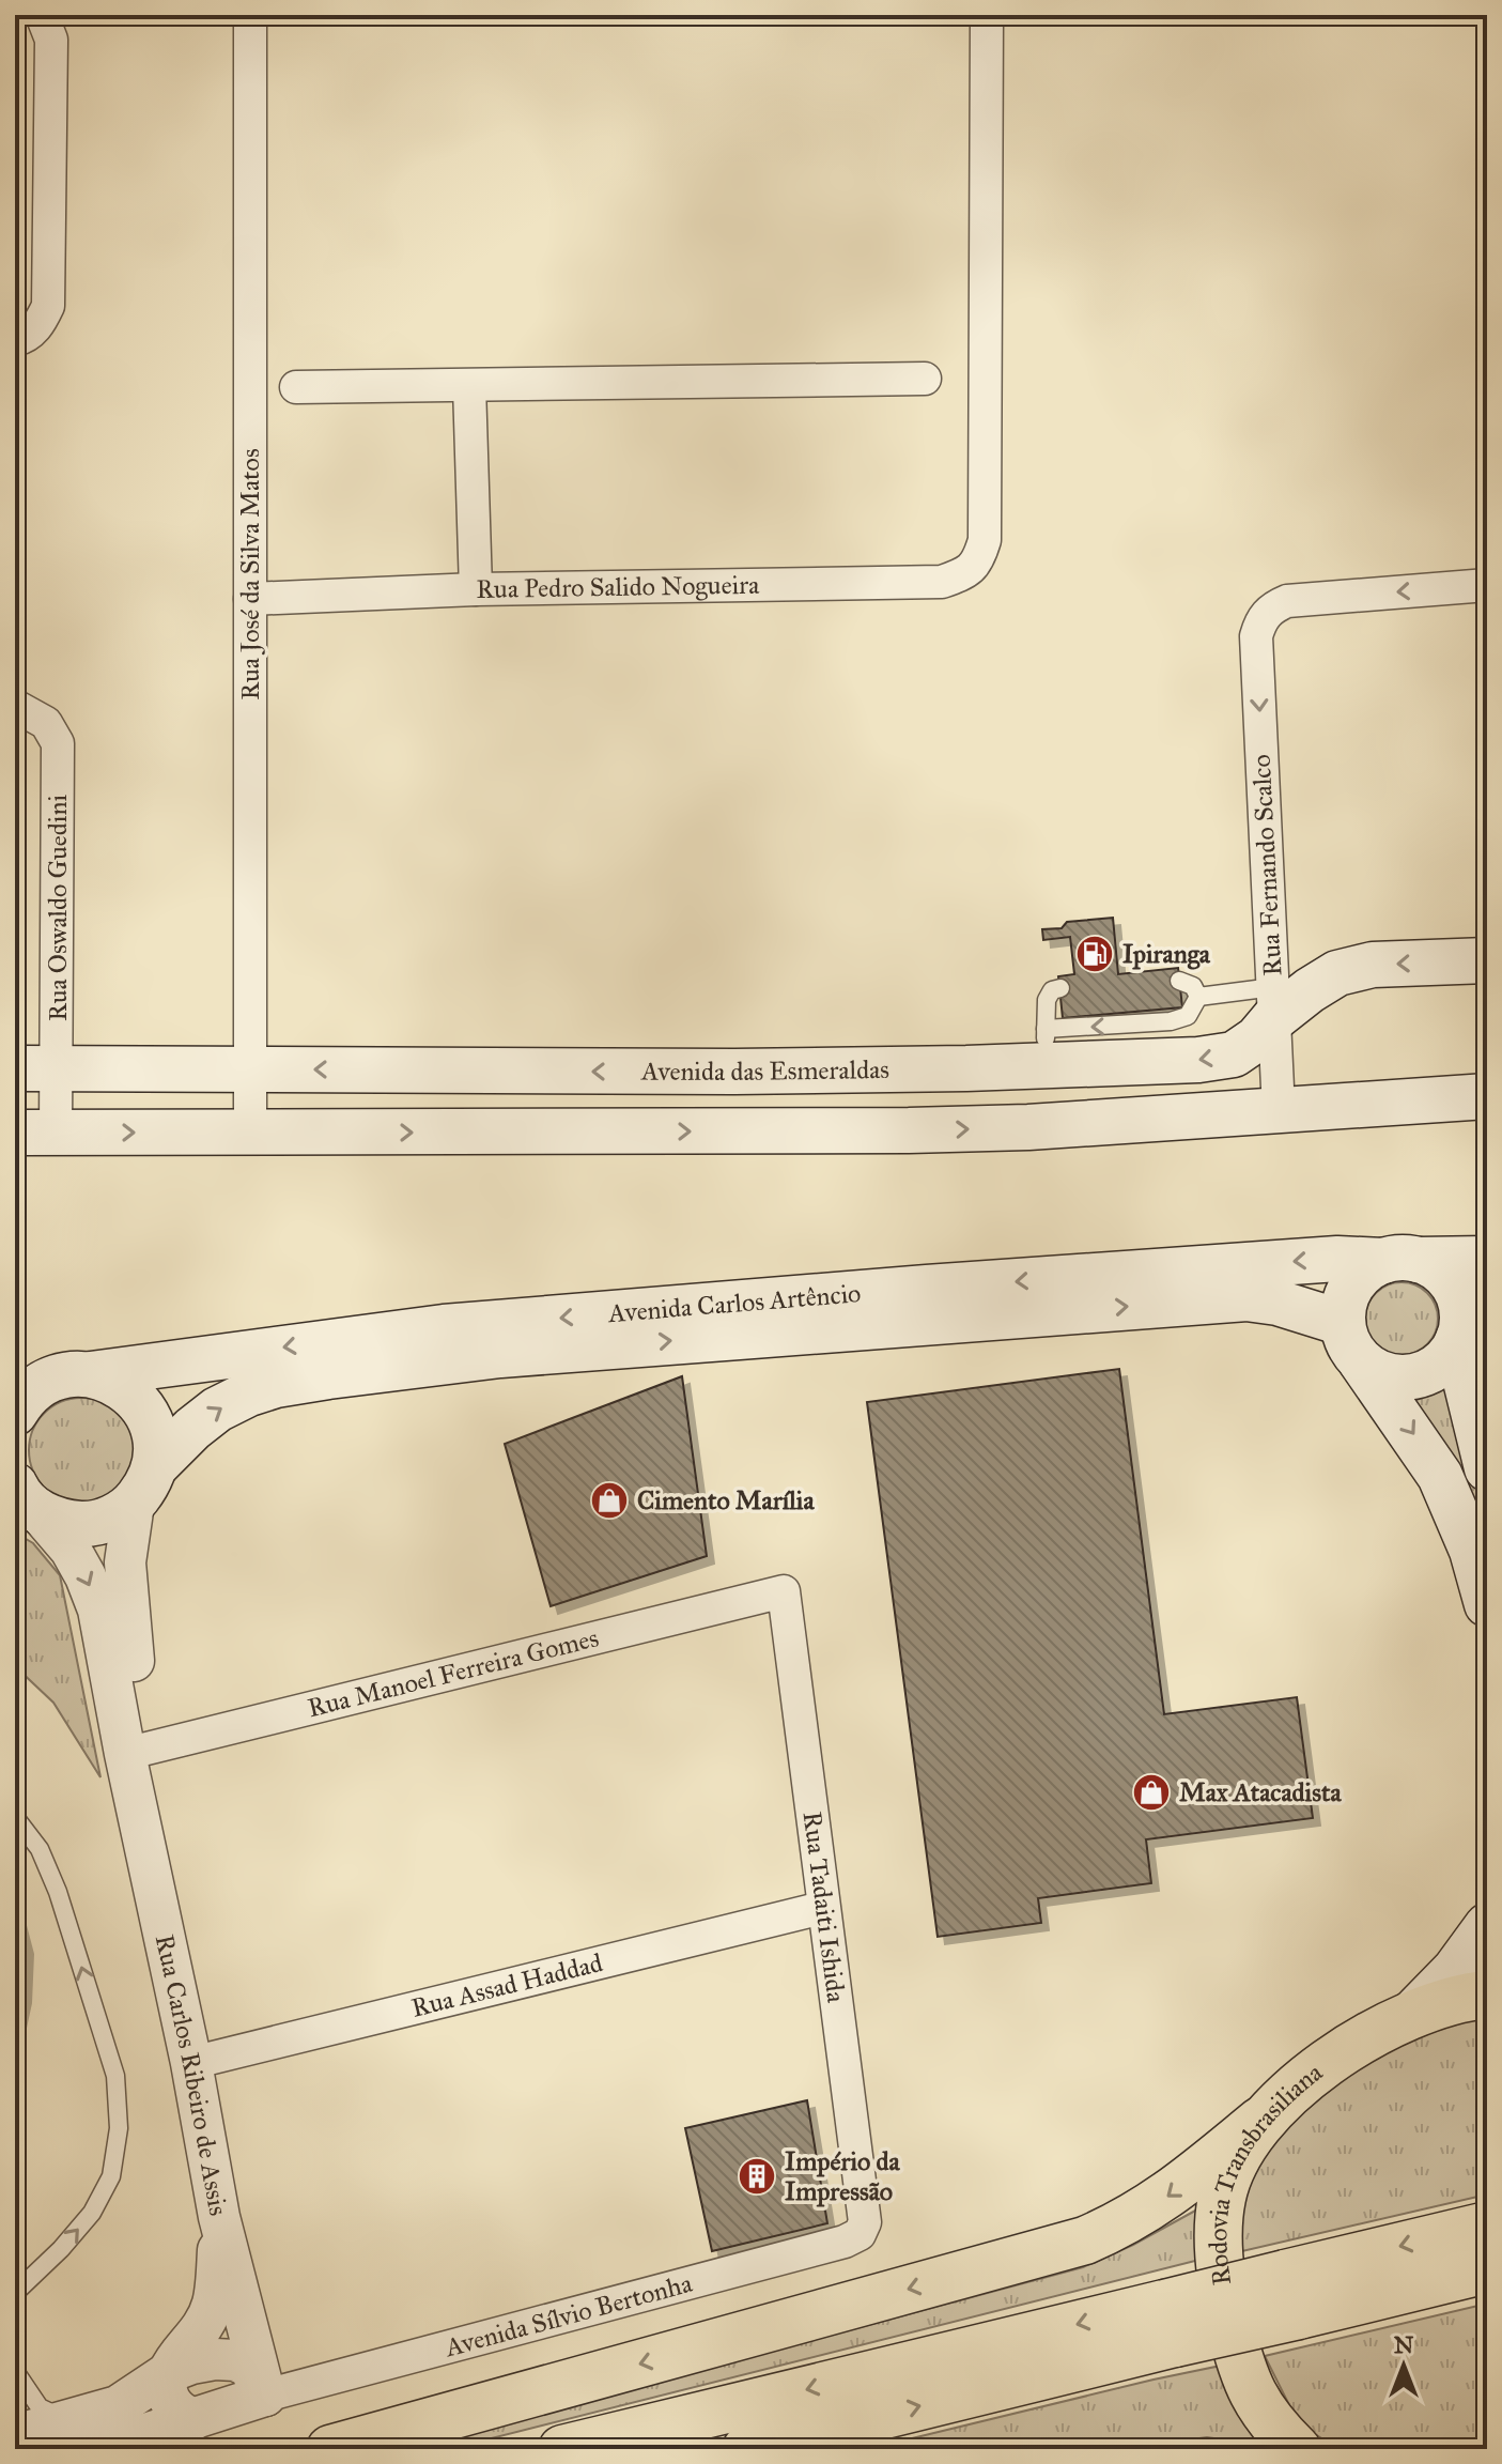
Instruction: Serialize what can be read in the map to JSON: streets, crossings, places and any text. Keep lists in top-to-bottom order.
{
  "streets": {
    "highway": ["Rodovia Transbrasiliana"],
    "main road": ["Avenida das Esmeraldas", "Avenida Carlos Artêncio"],
    "street": [
      "Rua José da Silva Matos",
      "Rua Pedro Salido Nogueira",
      "Rua Fernando Scalco",
      "Rua Oswaldo Guedini",
      "Rua Manoel Ferreira Gomes",
      "Rua Tadaiti Ishida",
      "Rua Assad Haddad",
      "Rua Carlos Ribeiro de Assis",
      "Avenida Sílvio Bertonha"
    ]
  },
  "crossings": [
    ["Rua José da Silva Matos", "Rua Pedro Salido Nogueira"],
    ["Rua José da Silva Matos", "Avenida das Esmeraldas"],
    ["Rua Fernando Scalco", "Avenida das Esmeraldas"],
    ["Rua Oswaldo Guedini", "Avenida das Esmeraldas"],
    ["Avenida Carlos Artêncio", "Rua Carlos Ribeiro de Assis"],
    ["Rua Manoel Ferreira Gomes", "Rua Tadaiti Ishida"],
    ["Rua Manoel Ferreira Gomes", "Rua Carlos Ribeiro de Assis"],
    ["Rua Tadaiti Ishida", "Rua Assad Haddad"],
    ["Rua Tadaiti Ishida", "Avenida Sílvio Bertonha"],
    ["Rua Assad Haddad", "Rua Carlos Ribeiro de Assis"],
    ["Rua Carlos Ribeiro de Assis", "Avenida Sílvio Bertonha"]
  ],
  "places": {
    "fuel station": ["Ipiranga"],
    "shop": ["Cimento Marília", "Max Atacadista"],
    "building": ["Império da Impressão"]
  },
  "north": "top"
}
